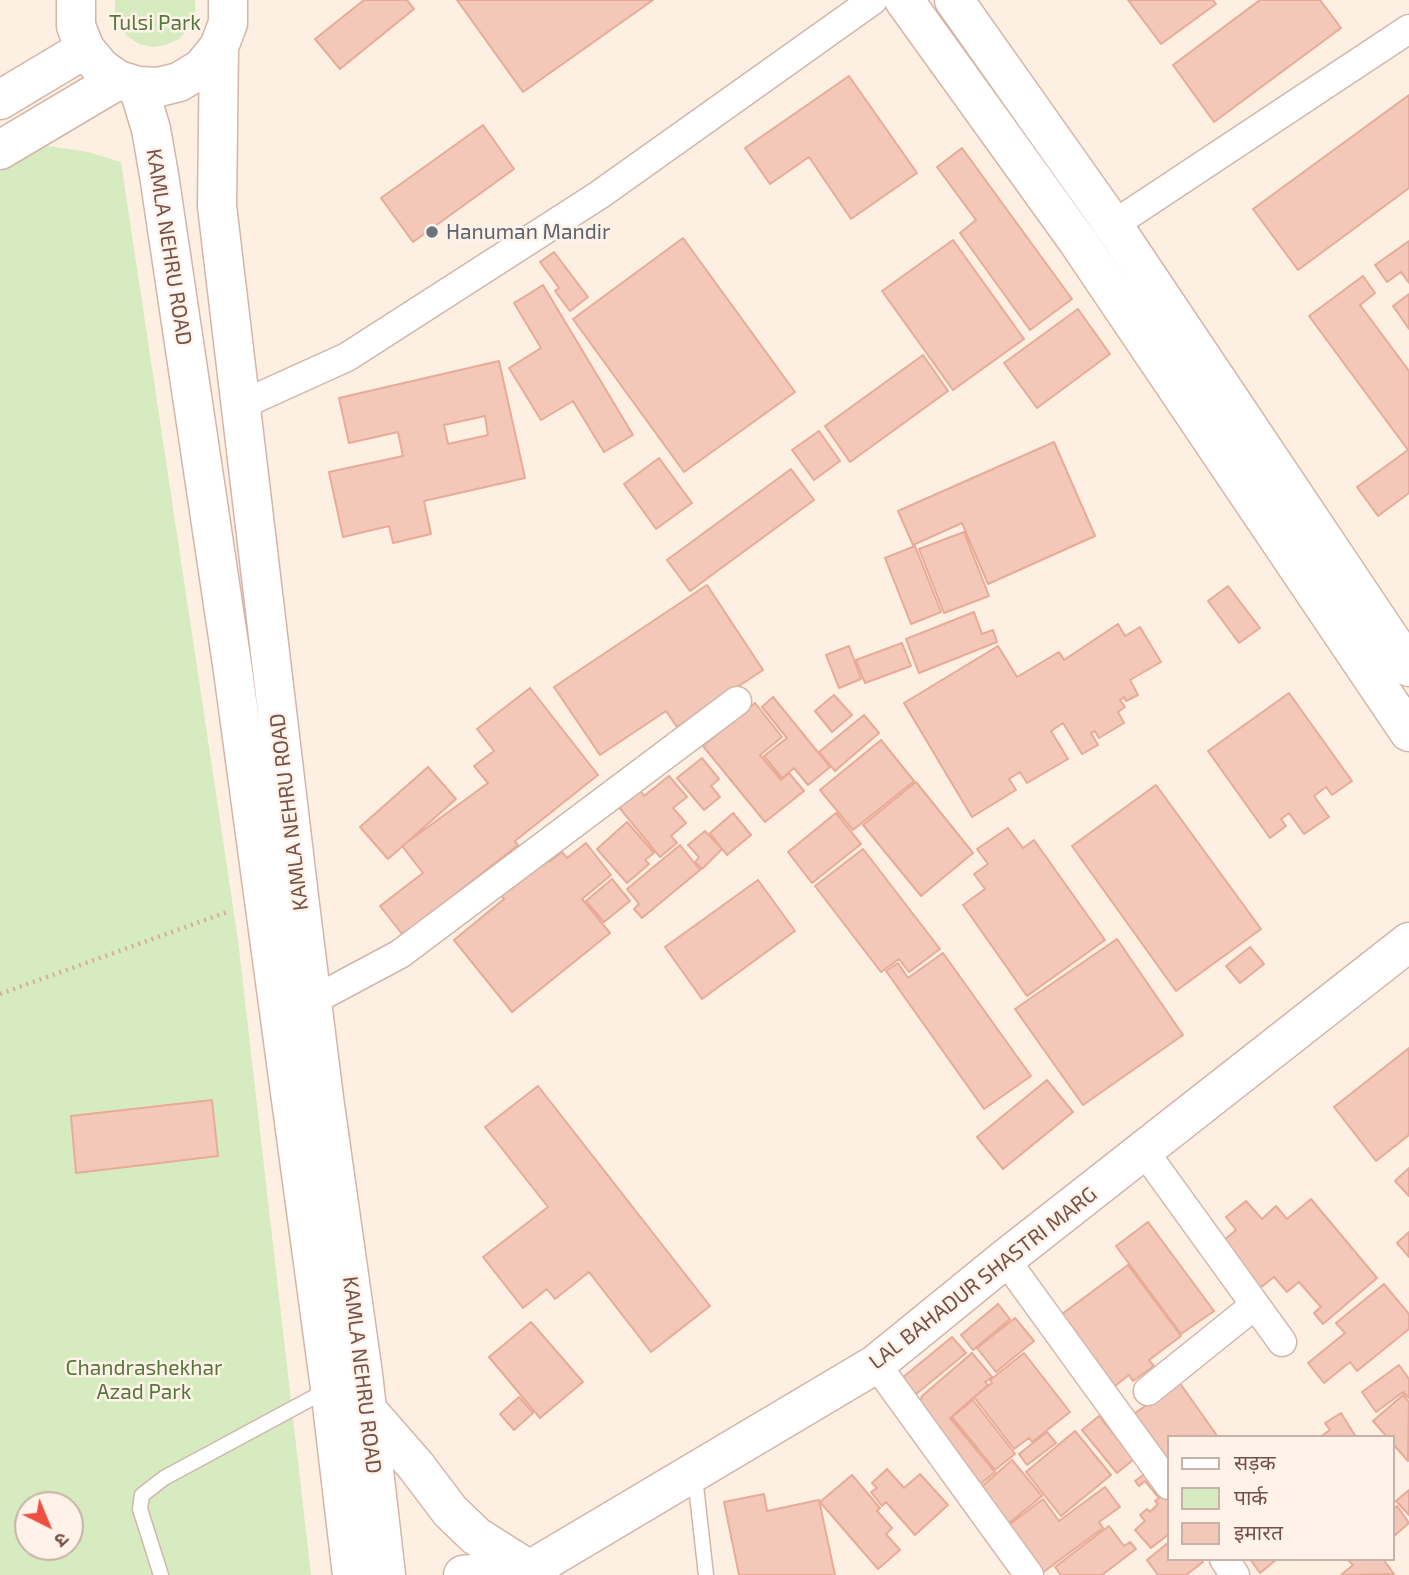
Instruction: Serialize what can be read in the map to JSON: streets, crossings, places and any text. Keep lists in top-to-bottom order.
{
  "streets": {
    "main road": ["KAMLA NEHRU ROAD", "LAL BAHADUR SHASTRI MARG"]
  },
  "parks": ["Tulsi Park", "Chandrashekhar Azad Park"],
  "places": ["Hanuman Mandir"],
  "legend": ["सड़क", "पार्क", "इमारत"],
  "north": "bottom right"
}
